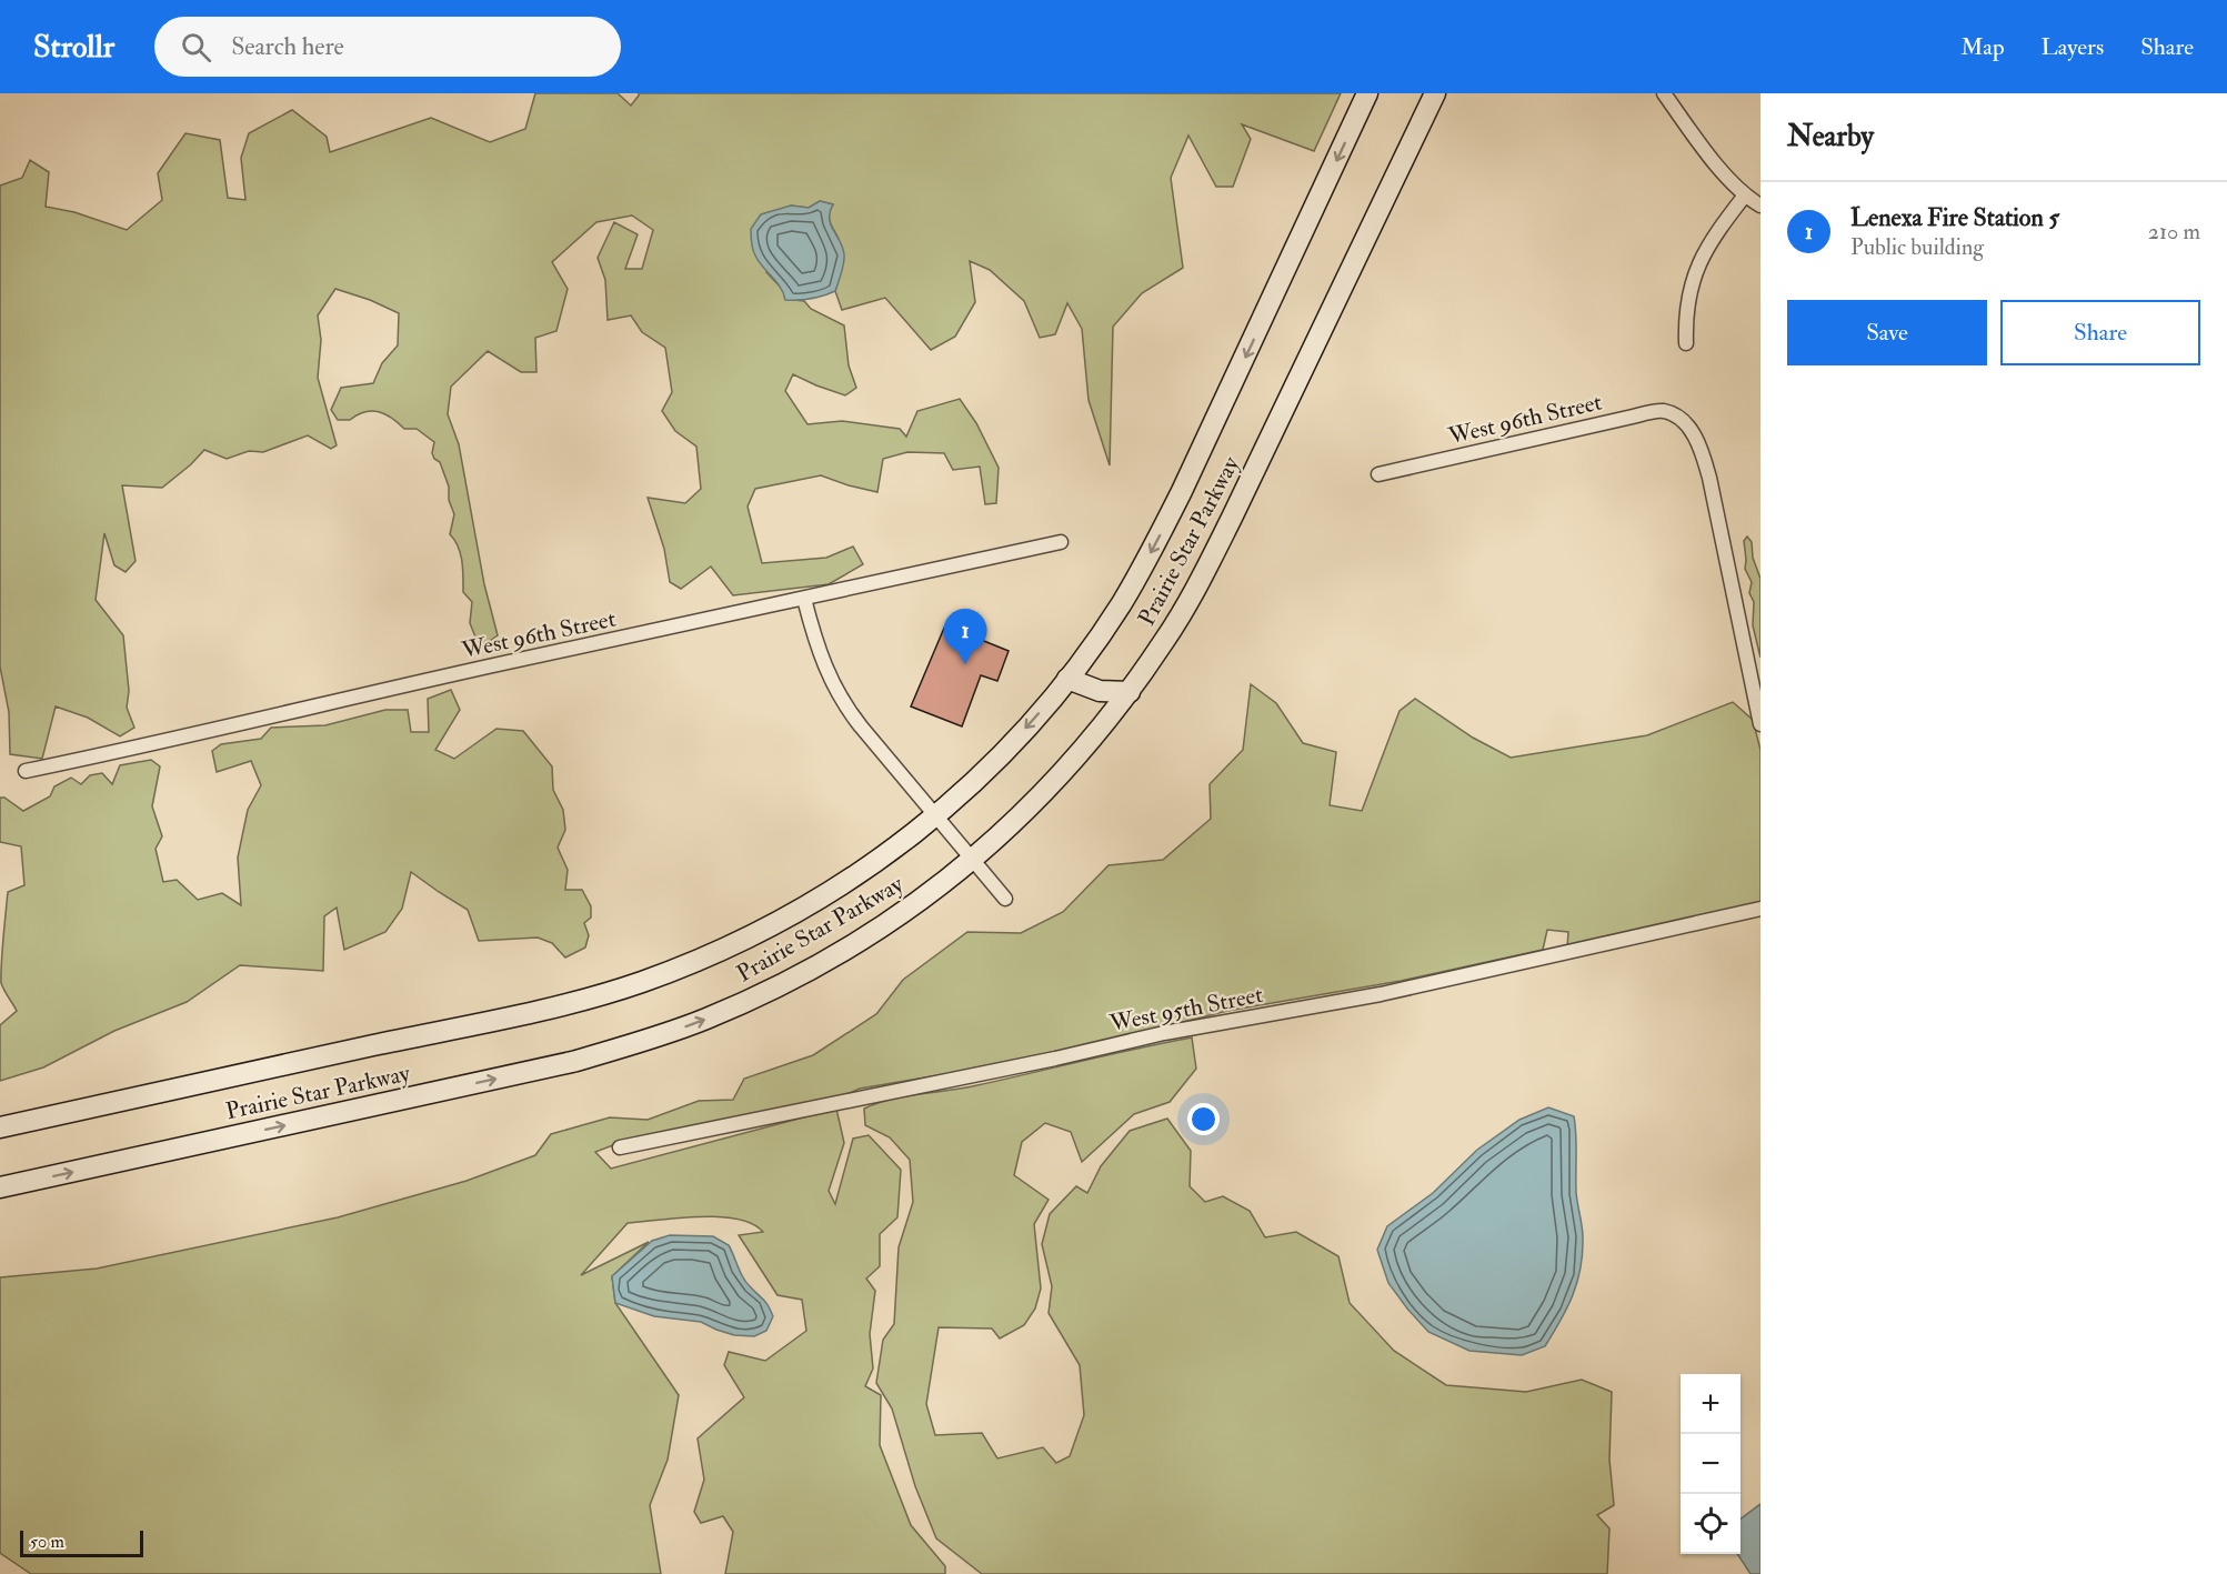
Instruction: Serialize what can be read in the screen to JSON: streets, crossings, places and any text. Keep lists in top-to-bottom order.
{
  "streets": {
    "main road": ["Prairie Star Parkway"],
    "street": ["West 96th Street", "West 95th Street"]
  },
  "scale_bar": "50 m",
  "page": {
    "header": "Strollr",
    "search": "Search here",
    "nav": ["Map", "Layers", "Share"],
    "heading": "Nearby",
    "list": [
      {
        "mark": "1",
        "name": "Lenexa Fire Station 5",
        "note": "Public building",
        "value": "210 m"
      }
    ],
    "buttons": ["Save", "Share"],
    "pins": "1",
    "map_buttons": ["+", "−"],
    "scale": "50 m"
  }
}
